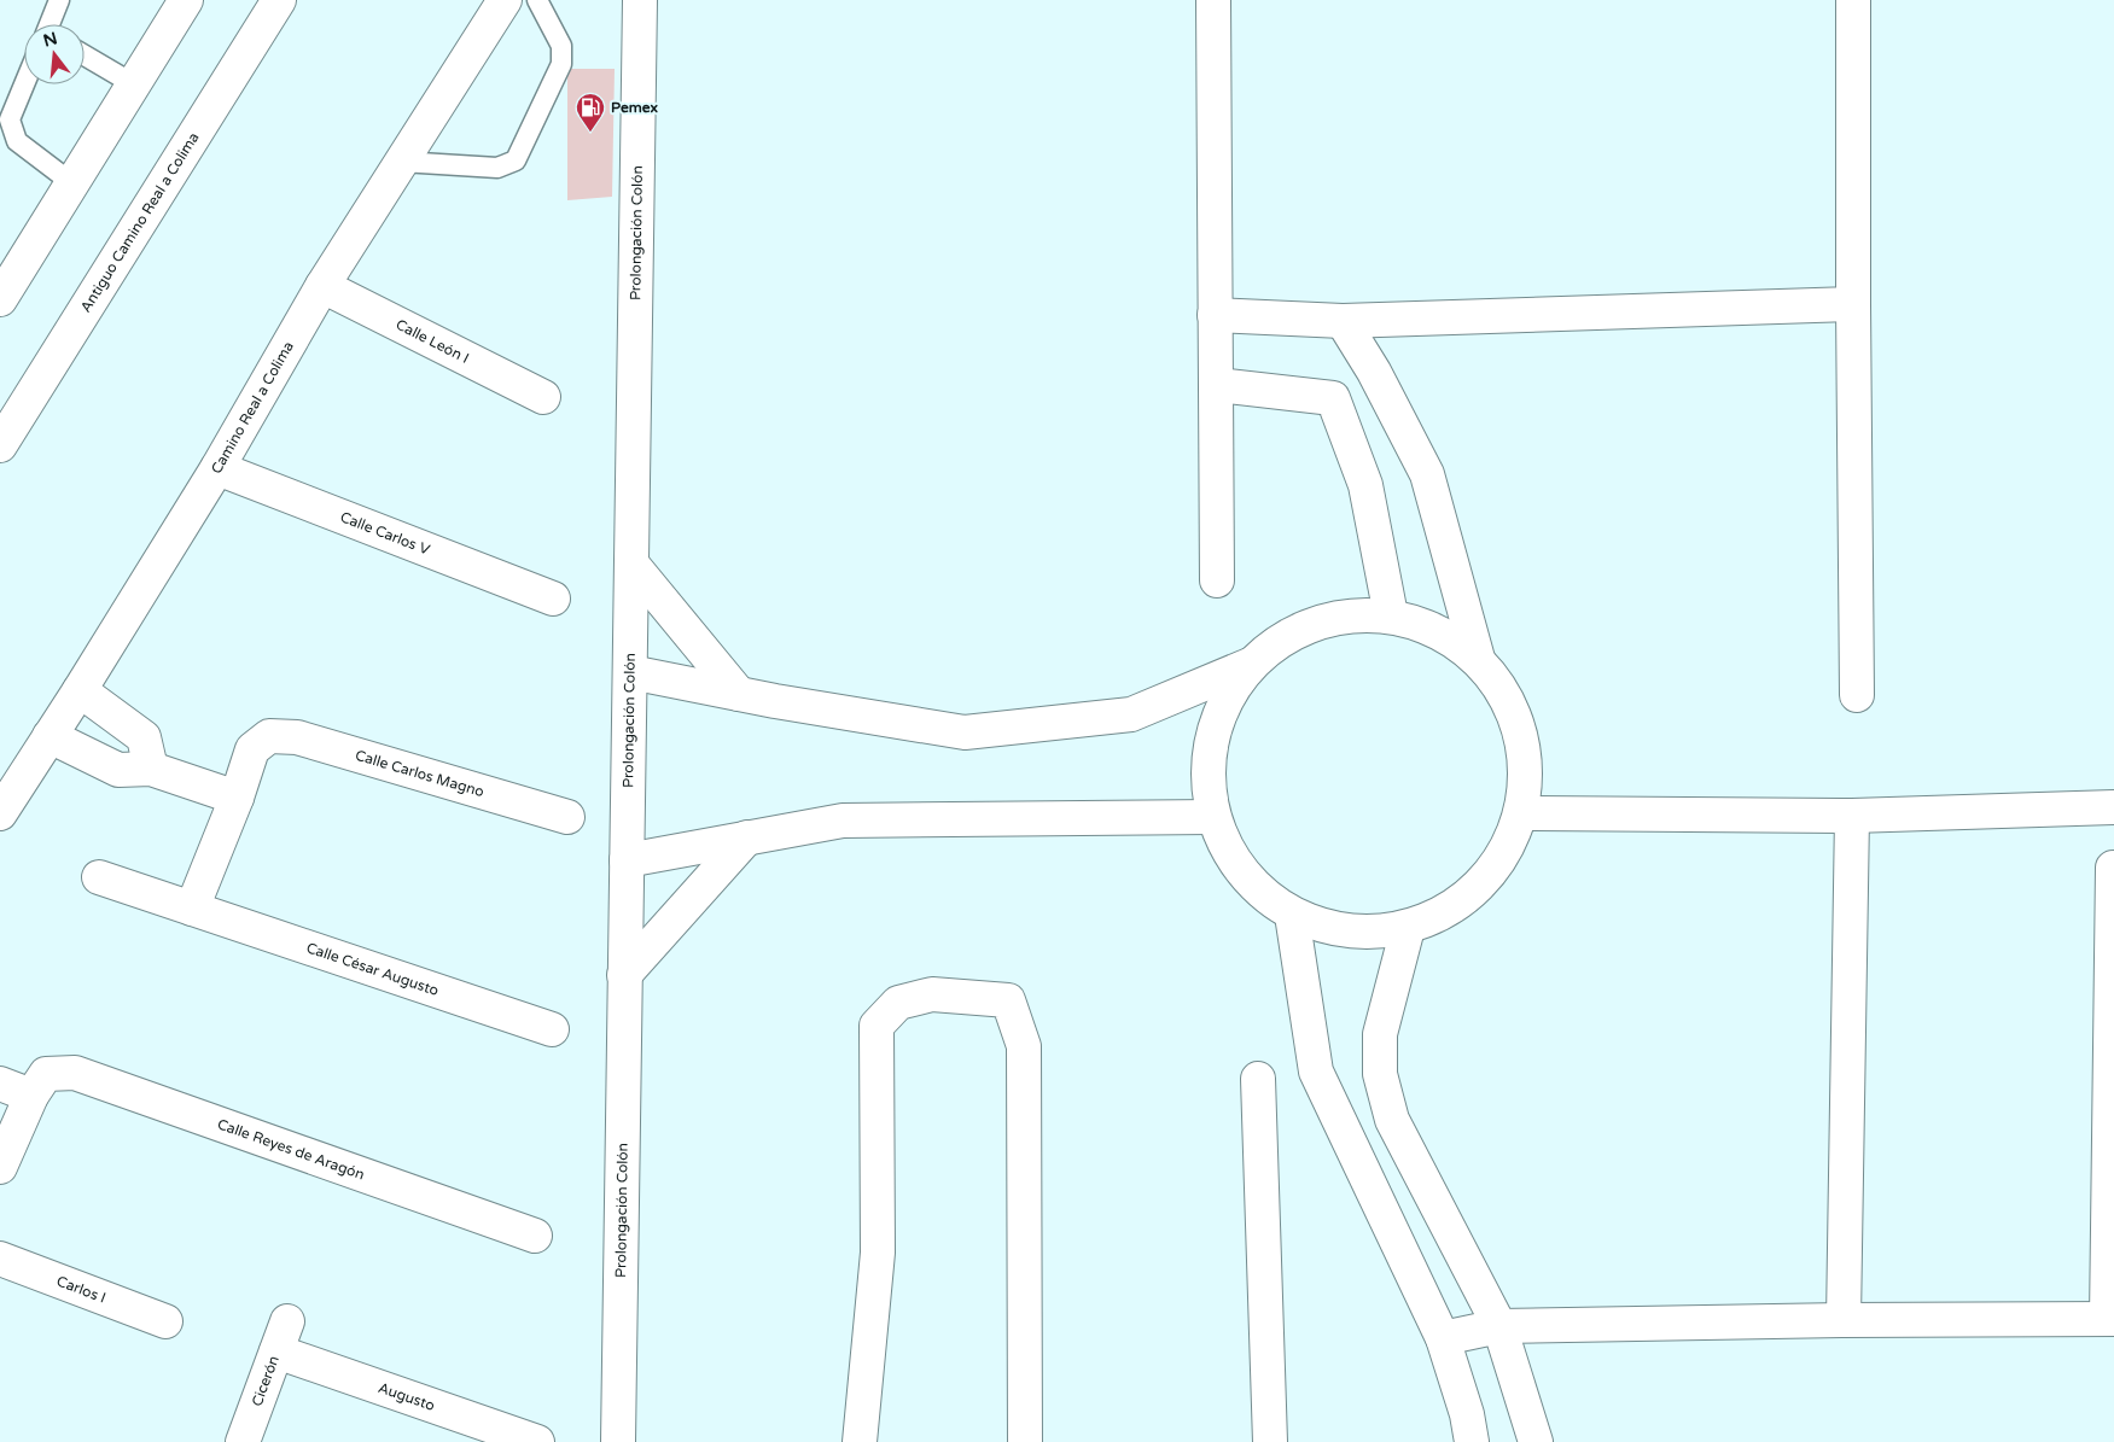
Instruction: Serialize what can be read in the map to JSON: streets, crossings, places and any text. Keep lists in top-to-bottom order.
{
  "streets": {
    "street": [
      "Antiguo Camino Real a Colima",
      "Prolongación Colón",
      "Calle León I",
      "Camino Real a Colima",
      "Calle Carlos V",
      "Calle Carlos Magno",
      "Calle César Augusto",
      "Calle Reyes de Aragón",
      "Carlos I",
      "Cicerón",
      "Augusto"
    ]
  },
  "crossings": [
    ["Calle León I", "Camino Real a Colima"],
    ["Camino Real a Colima", "Calle Carlos V"],
    ["Cicerón", "Augusto"]
  ],
  "places": {
    "fuel station": ["Pemex"]
  },
  "north": "top"
}
